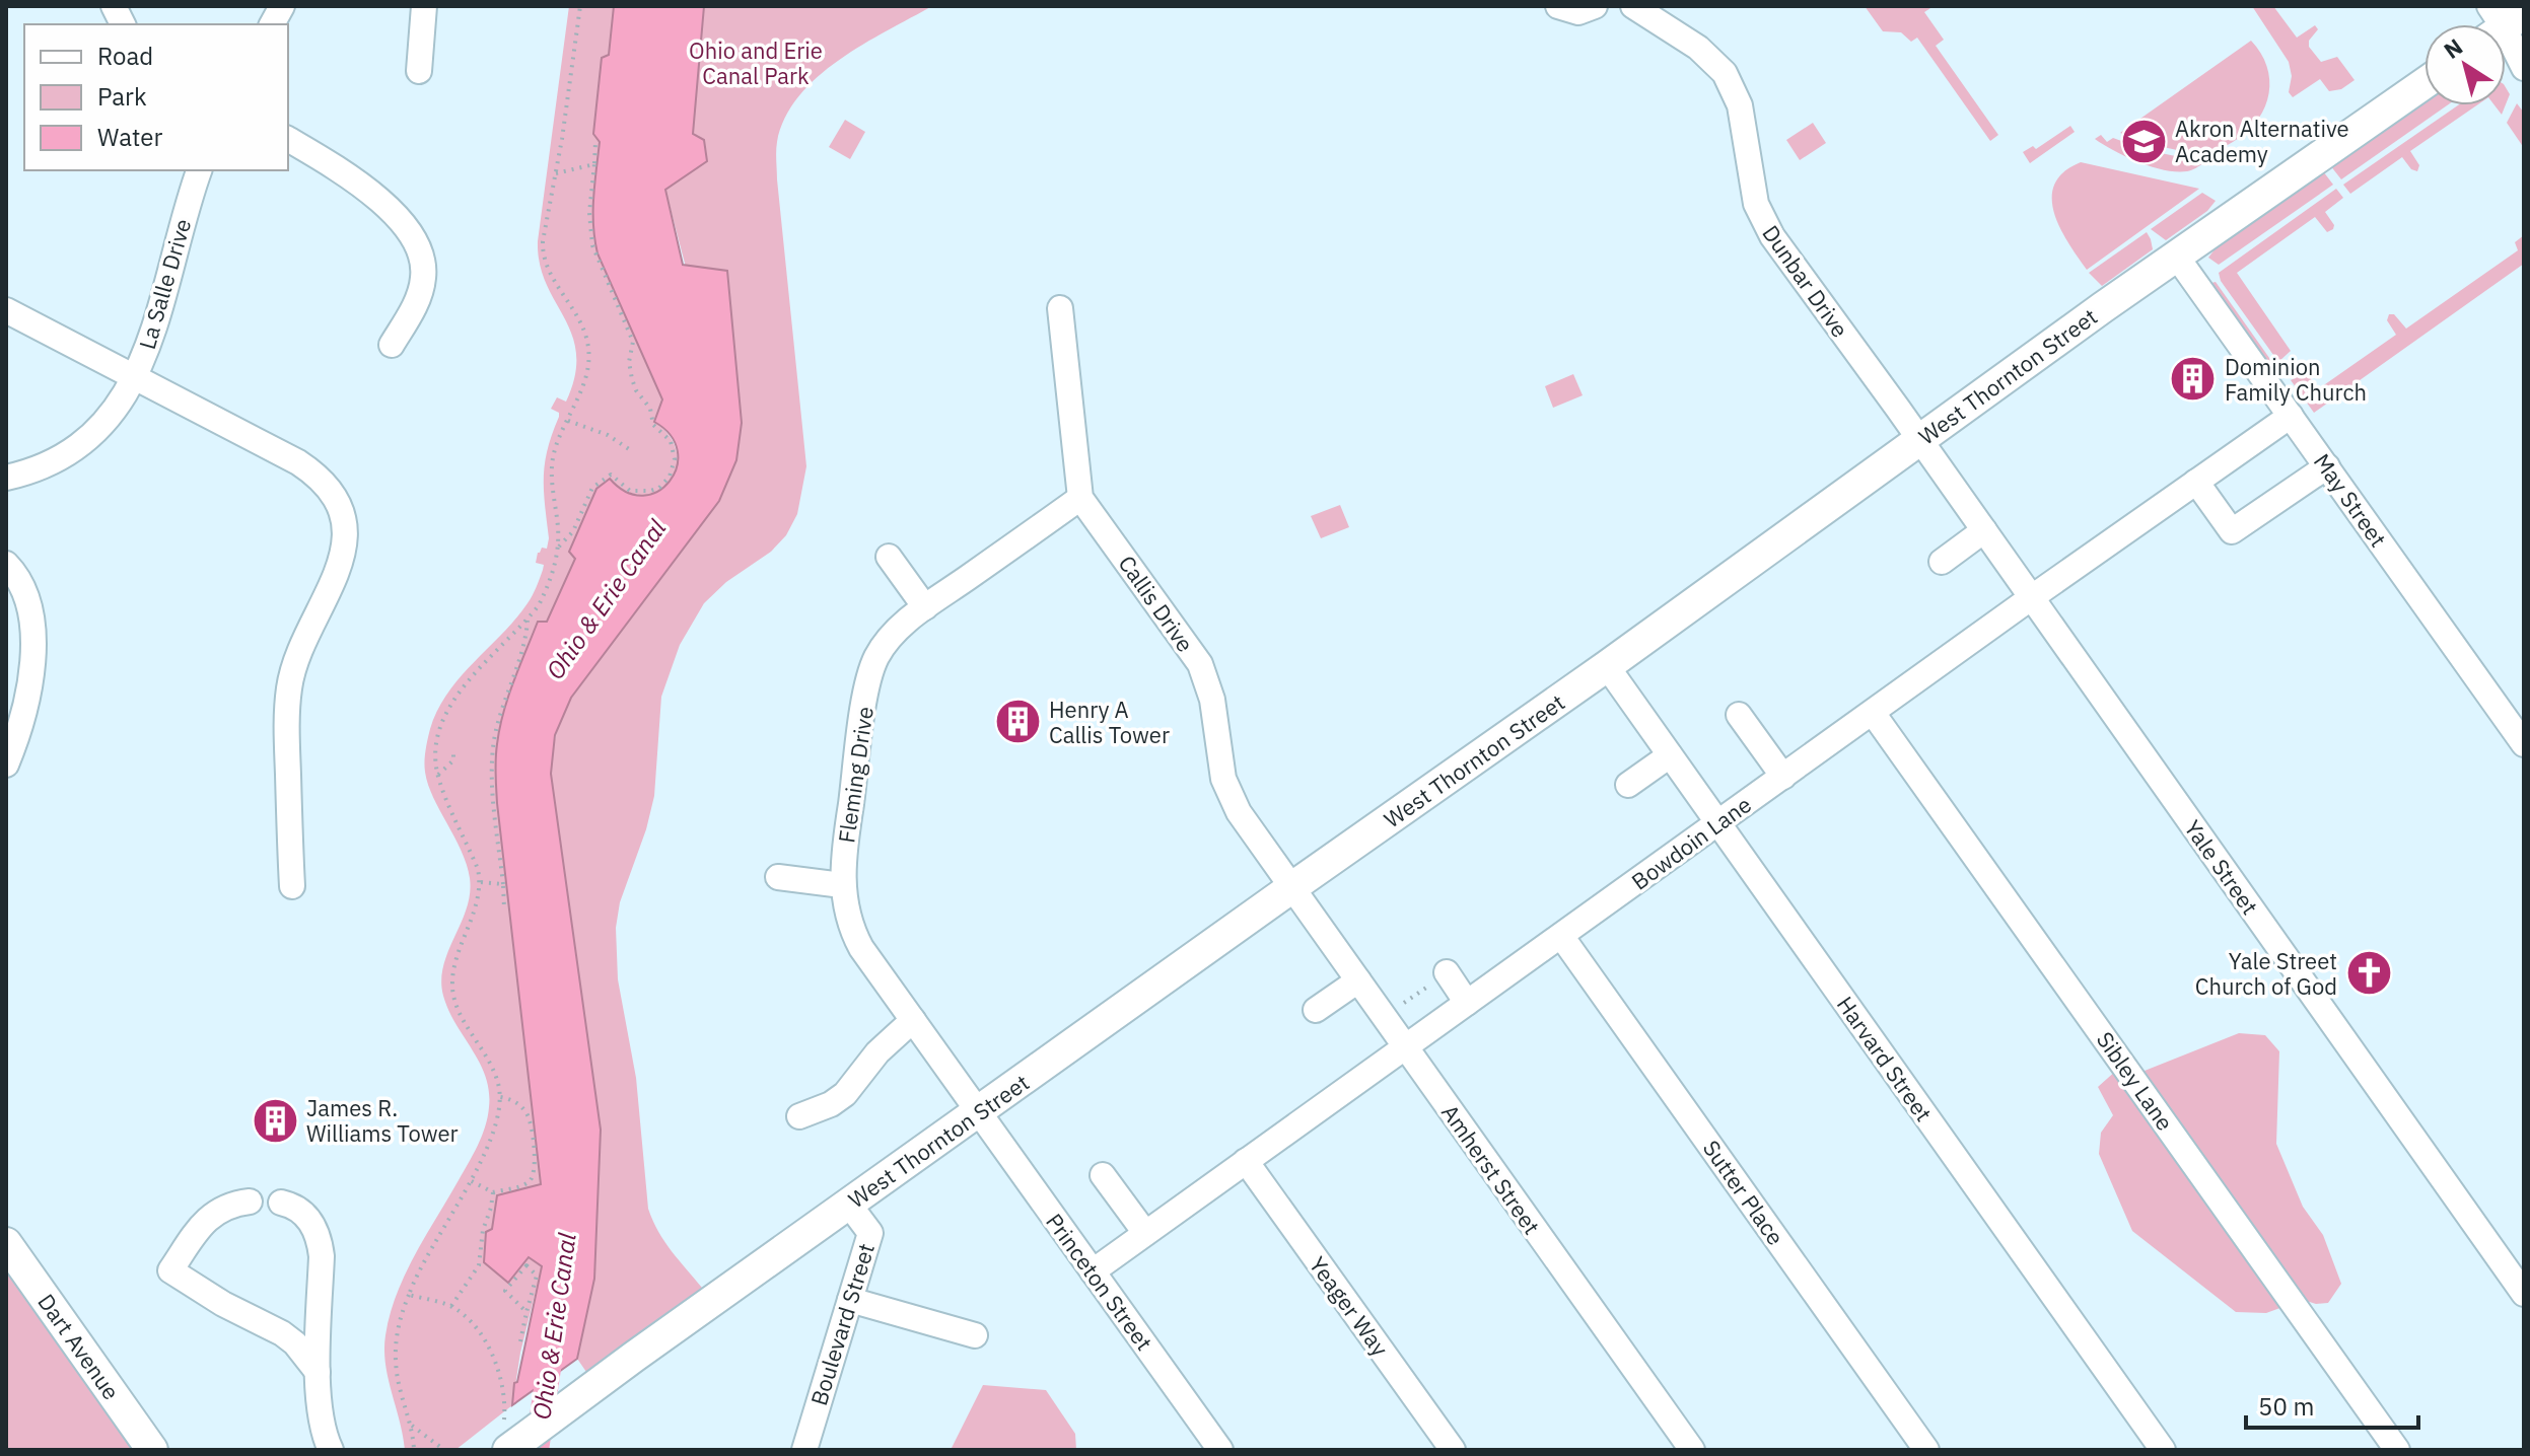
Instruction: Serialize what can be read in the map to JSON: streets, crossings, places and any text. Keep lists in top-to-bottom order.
{
  "streets": {
    "main road": ["West Thornton Street", "Dart Avenue"],
    "street": [
      "Dunbar Drive",
      "La Salle Drive",
      "May Street",
      "Callis Drive",
      "Fleming Drive",
      "Bowdoin Lane",
      "Yale Street",
      "Harvard Street",
      "Sibley Lane",
      "Amherst Street",
      "Sutter Place",
      "Princeton Street",
      "Yeager Way",
      "Boulevard Street"
    ]
  },
  "crossings": [
    ["Dunbar Drive", "West Thornton Street"],
    ["Dunbar Drive", "Yale Street"],
    ["West Thornton Street", "May Street"],
    ["West Thornton Street", "Callis Drive"],
    ["West Thornton Street", "Fleming Drive"],
    ["West Thornton Street", "Yale Street"],
    ["West Thornton Street", "Harvard Street"],
    ["West Thornton Street", "Amherst Street"],
    ["West Thornton Street", "Princeton Street"],
    ["West Thornton Street", "Boulevard Street"],
    ["May Street", "Bowdoin Lane"],
    ["Callis Drive", "Fleming Drive"],
    ["Callis Drive", "Amherst Street"],
    ["Fleming Drive", "Princeton Street"],
    ["Bowdoin Lane", "Yale Street"],
    ["Bowdoin Lane", "Harvard Street"],
    ["Bowdoin Lane", "Sibley Lane"],
    ["Bowdoin Lane", "Amherst Street"],
    ["Bowdoin Lane", "Sutter Place"],
    ["Bowdoin Lane", "Princeton Street"],
    ["Bowdoin Lane", "Yeager Way"]
  ],
  "water": ["Ohio & Erie Canal"],
  "parks": ["Ohio and Erie Canal Park"],
  "places": {
    "school or university": ["Akron Alternative Academy"],
    "building": ["Dominion Family Church", "Henry A Callis Tower", "James R. Williams Tower"],
    "church": ["Yale Street Church of God"]
  },
  "legend": ["Road", "Park", "Water"],
  "scale_bar": "50 m",
  "north": "top left"
}
